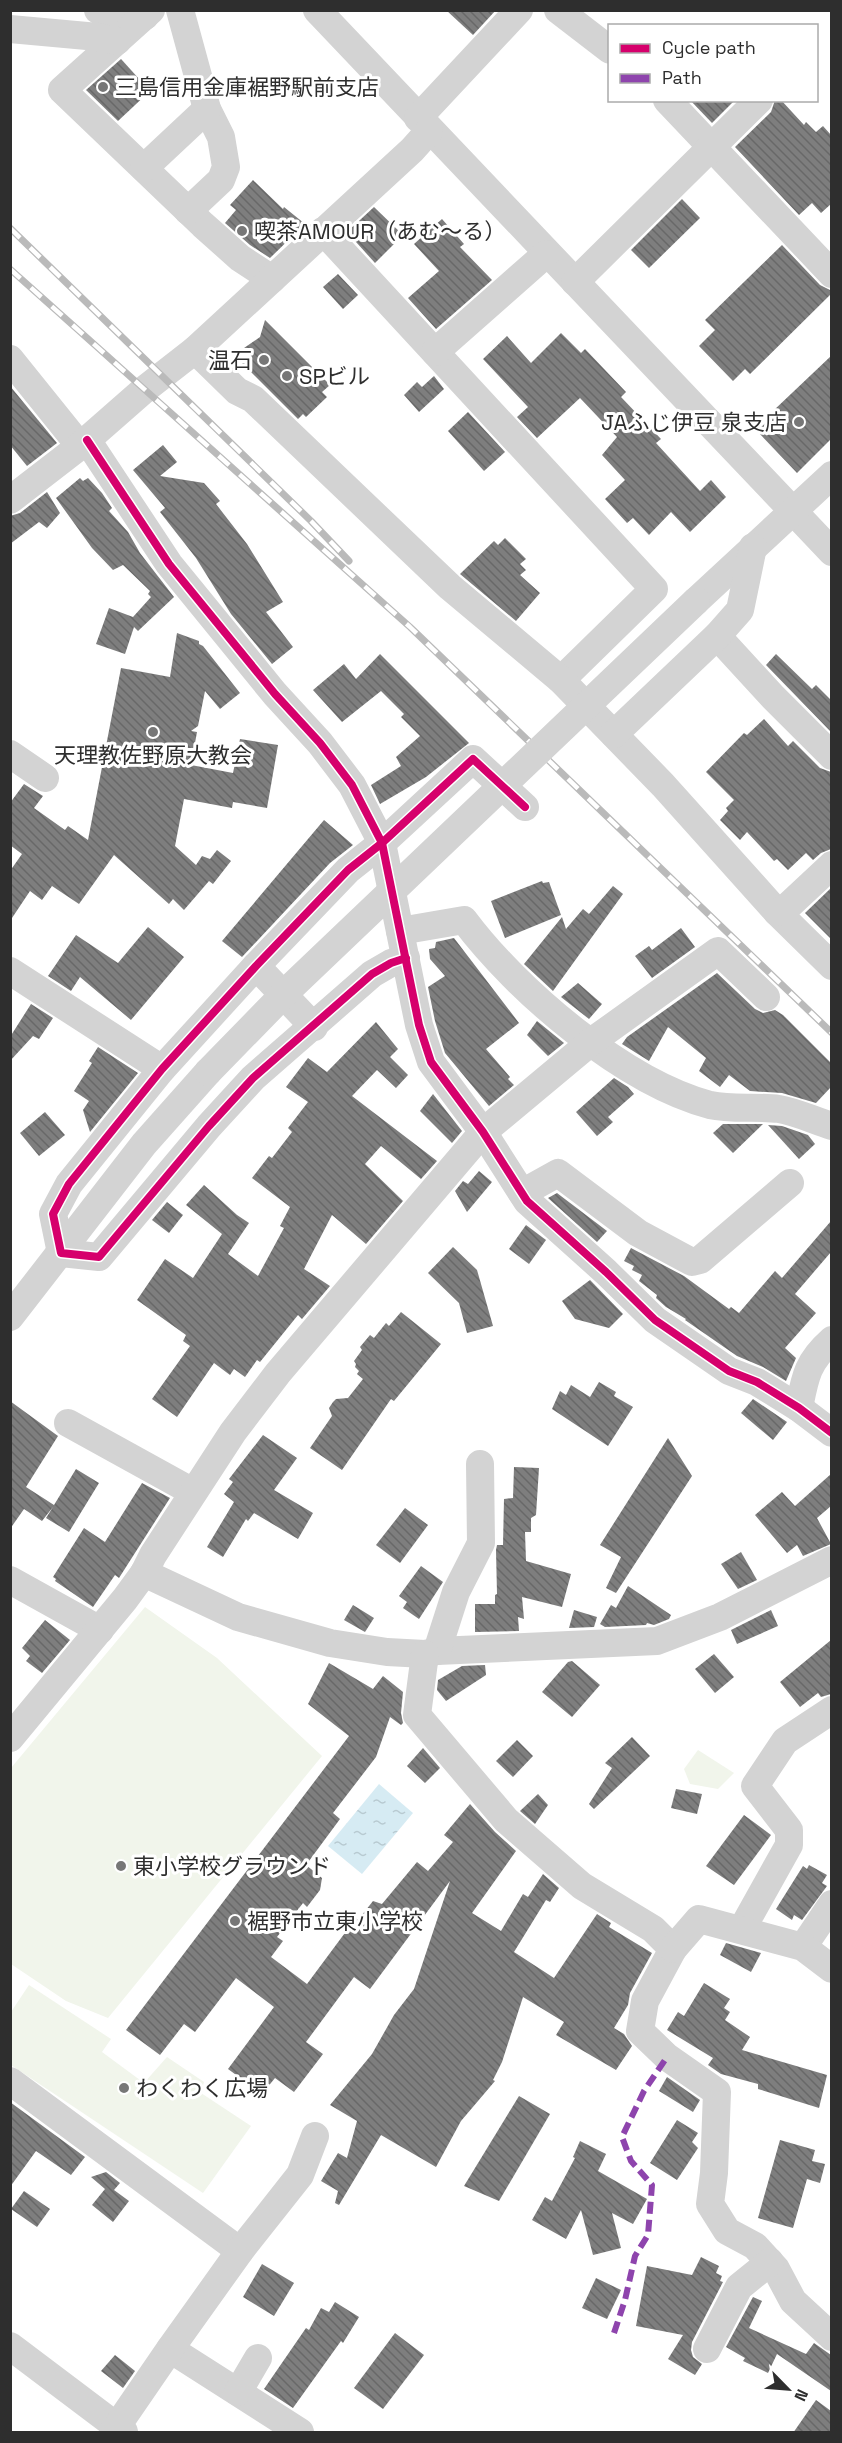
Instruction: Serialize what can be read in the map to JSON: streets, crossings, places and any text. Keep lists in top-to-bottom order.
{
  "places": [
    "三島信用金庫裾野駅前支店",
    "喫茶AMOUR（あむ〜る）",
    "温石",
    "SPビル",
    "JAふじ伊豆 泉支店",
    "天理教佐野原大教会",
    "東小学校グラウンド",
    "裾野市立東小学校",
    "わくわく広場"
  ],
  "legend": ["Cycle path", "Path"],
  "north": "bottom right"
}
